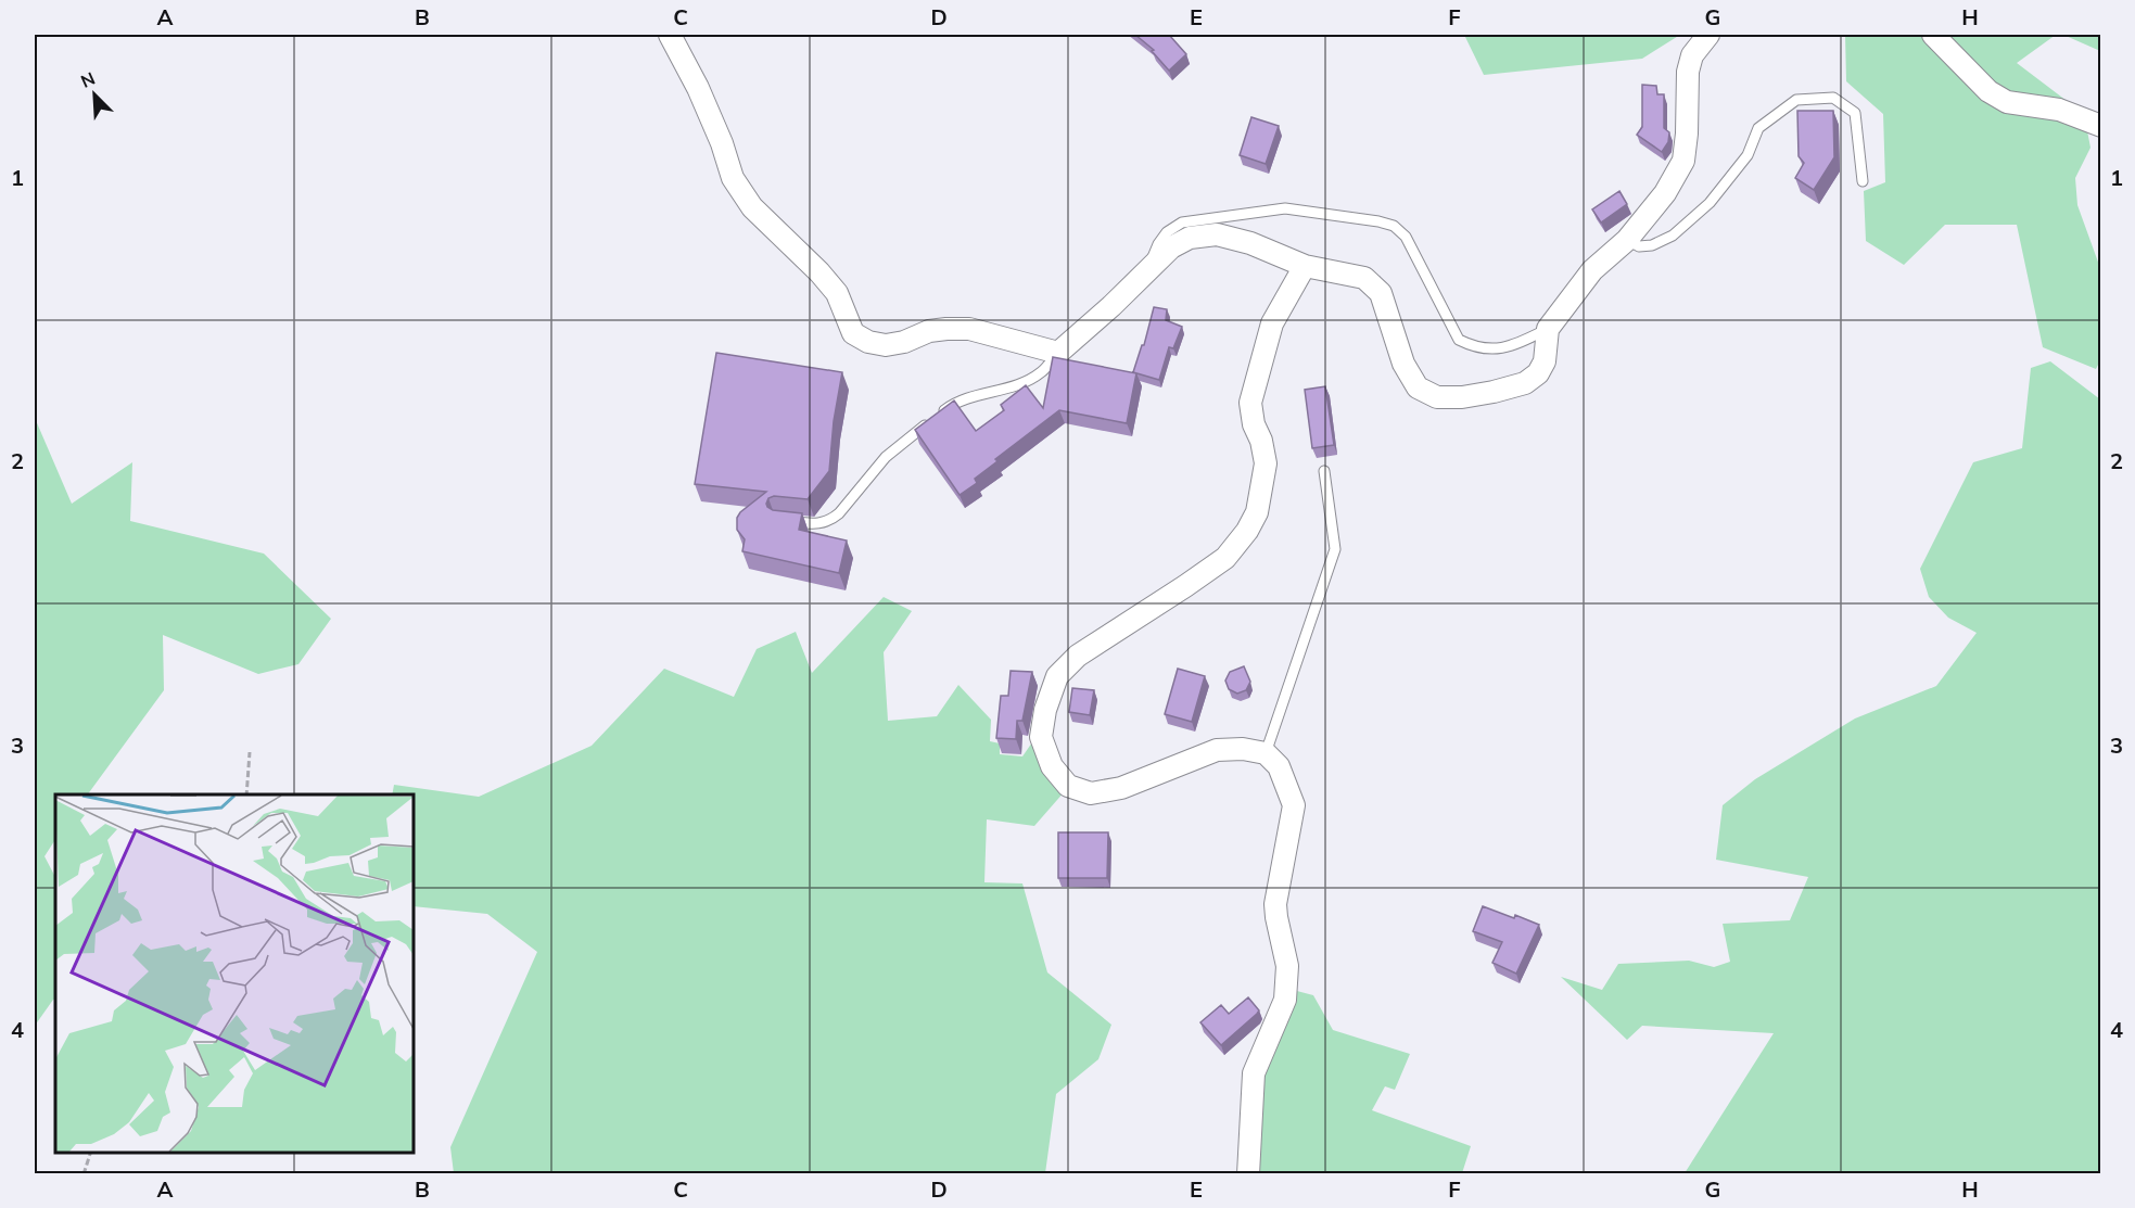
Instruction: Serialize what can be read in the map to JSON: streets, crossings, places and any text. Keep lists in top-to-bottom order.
{
  "north": "top left",
  "grid": {
    "columns": [
      "A",
      "B",
      "C",
      "D",
      "E",
      "F",
      "G",
      "H"
    ],
    "rows": [
      "1",
      "2",
      "3",
      "4"
    ]
  }
}
